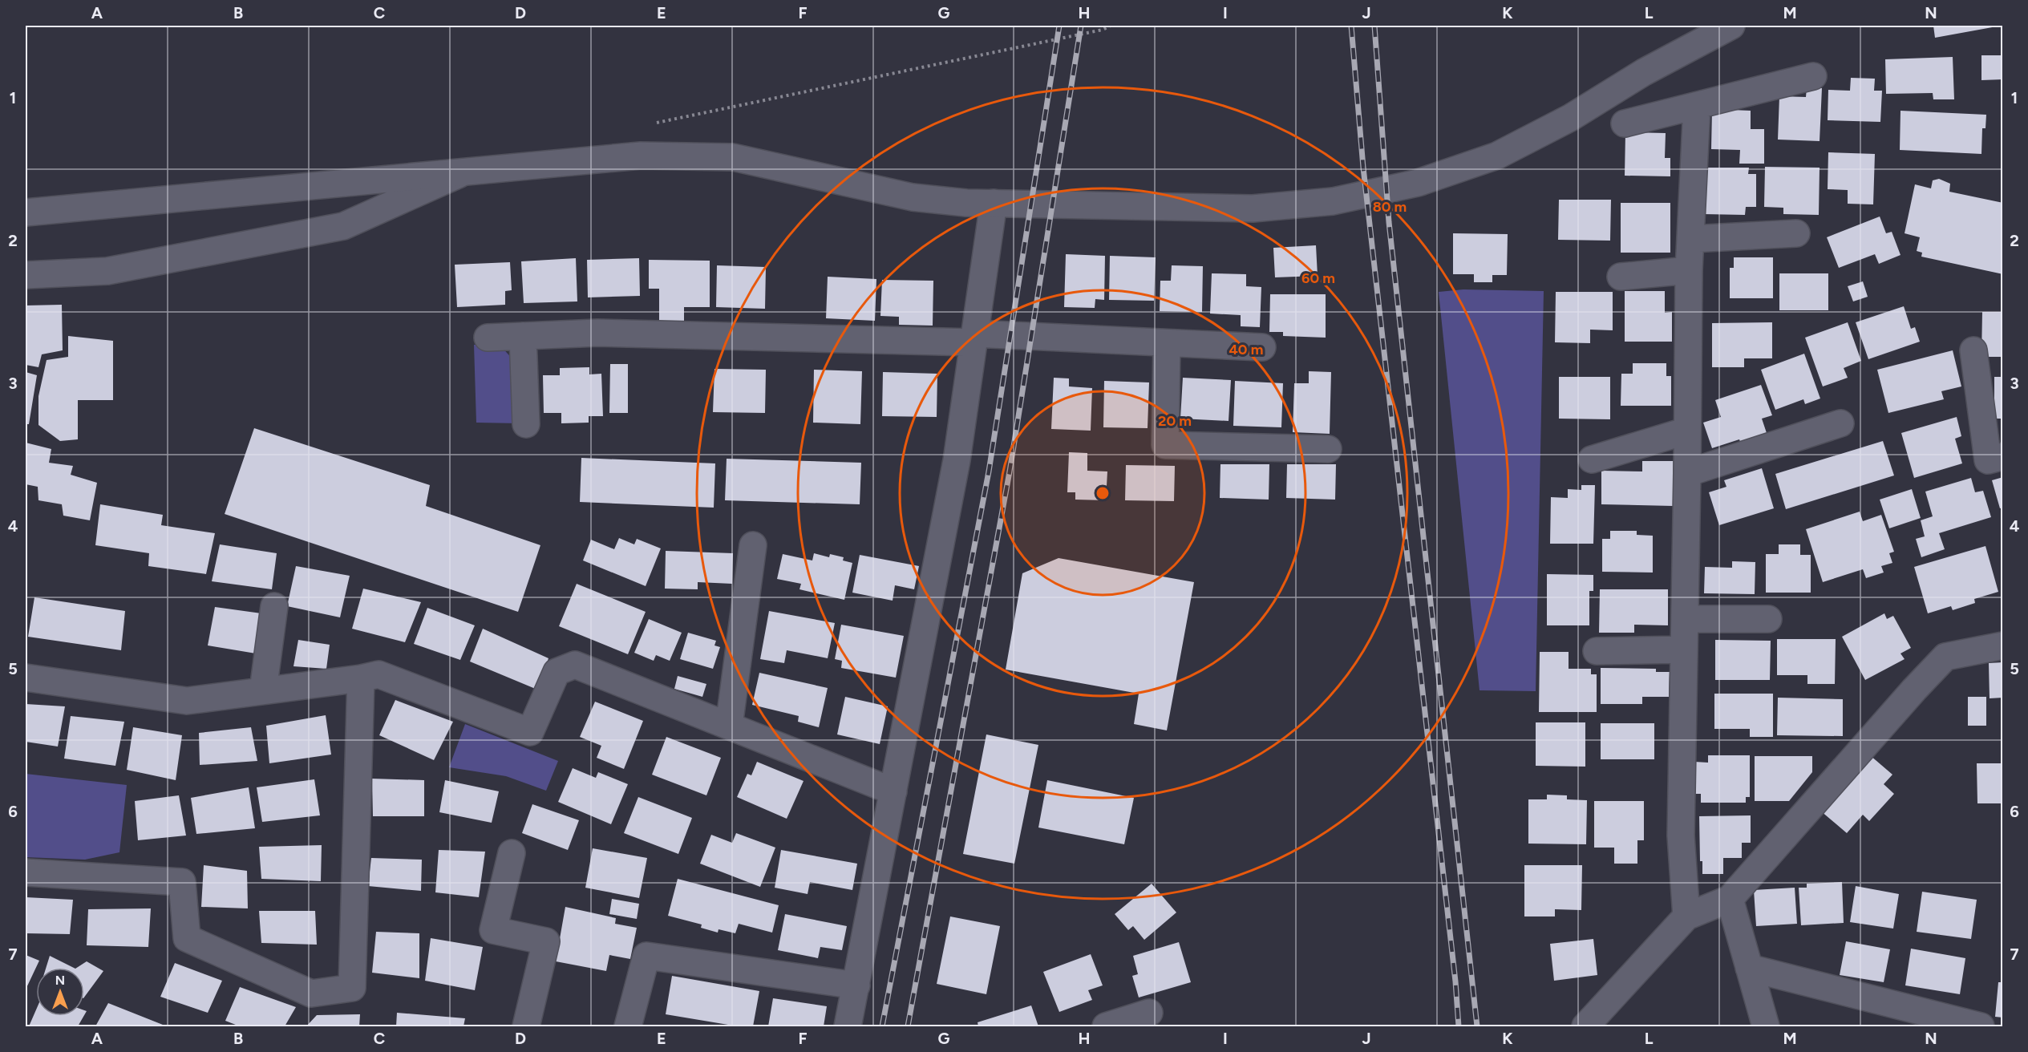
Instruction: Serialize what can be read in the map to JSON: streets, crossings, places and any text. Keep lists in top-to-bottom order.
{
  "north": "top",
  "grid": {
    "columns": [
      "A",
      "B",
      "C",
      "D",
      "E",
      "F",
      "G",
      "H",
      "I",
      "J",
      "K",
      "L",
      "M",
      "N"
    ],
    "rows": [
      "1",
      "2",
      "3",
      "4",
      "5",
      "6",
      "7"
    ]
  },
  "rings": [
    "80 m",
    "60 m",
    "40 m",
    "20 m"
  ]
}
